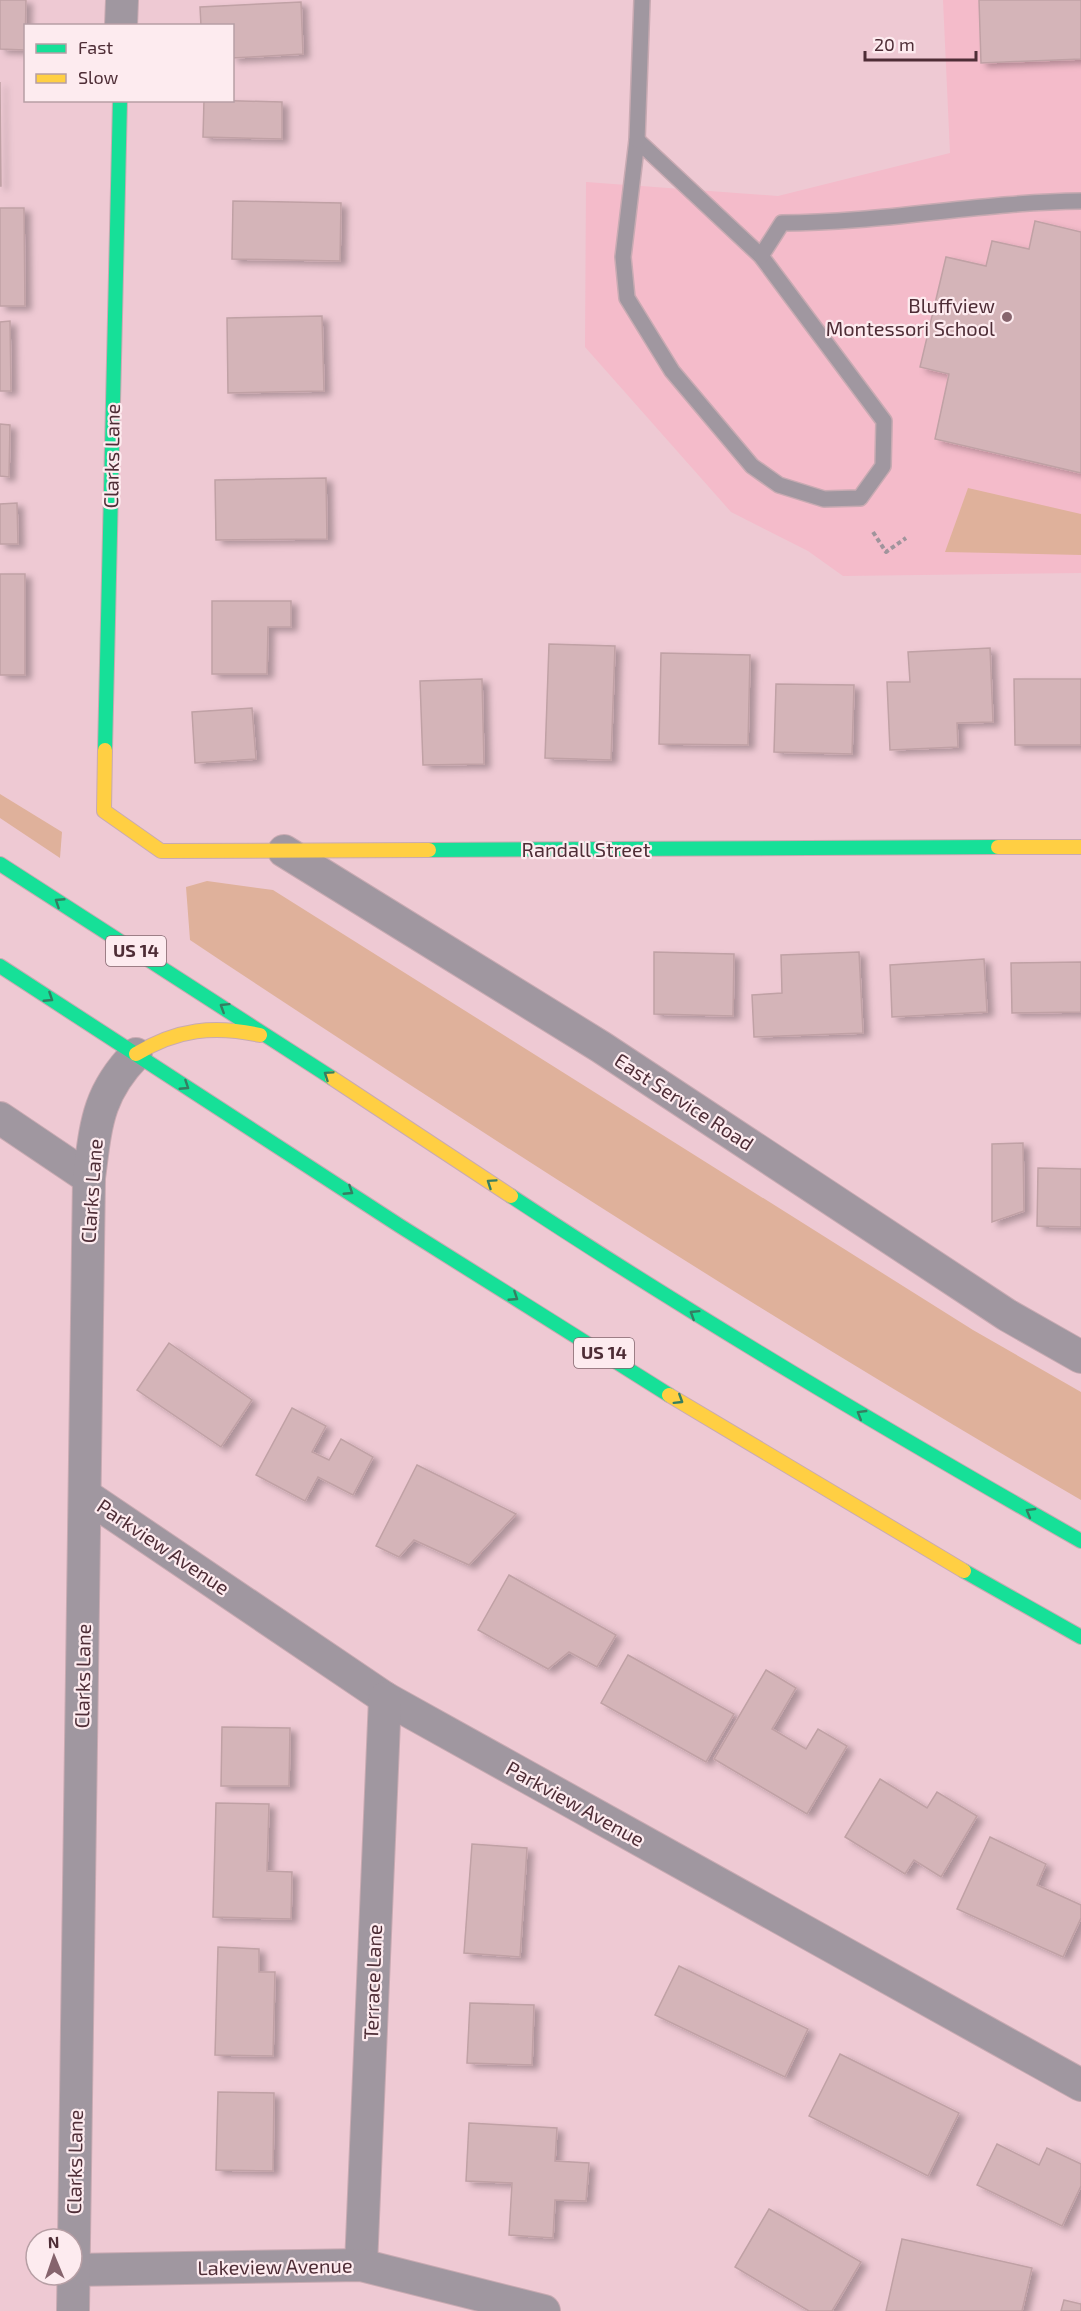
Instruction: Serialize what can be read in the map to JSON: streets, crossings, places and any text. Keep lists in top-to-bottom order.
{
  "streets": {
    "main road": ["Clarks Lane", "Randall Street", "US 14"],
    "street": [
      "East Service Road",
      "Parkview Avenue",
      "Terrace Lane",
      "Lakeview Avenue"
    ]
  },
  "crossings": [
    ["Clarks Lane", "Randall Street"],
    ["Clarks Lane", "US 14"],
    ["Clarks Lane", "Parkview Avenue"],
    ["Randall Street", "East Service Road"],
    ["Parkview Avenue", "Terrace Lane"],
    ["Terrace Lane", "Lakeview Avenue"]
  ],
  "places": ["Bluffview Montessori School"],
  "legend": ["Fast", "Slow"],
  "scale_bar": "20 m",
  "north": "top"
}
